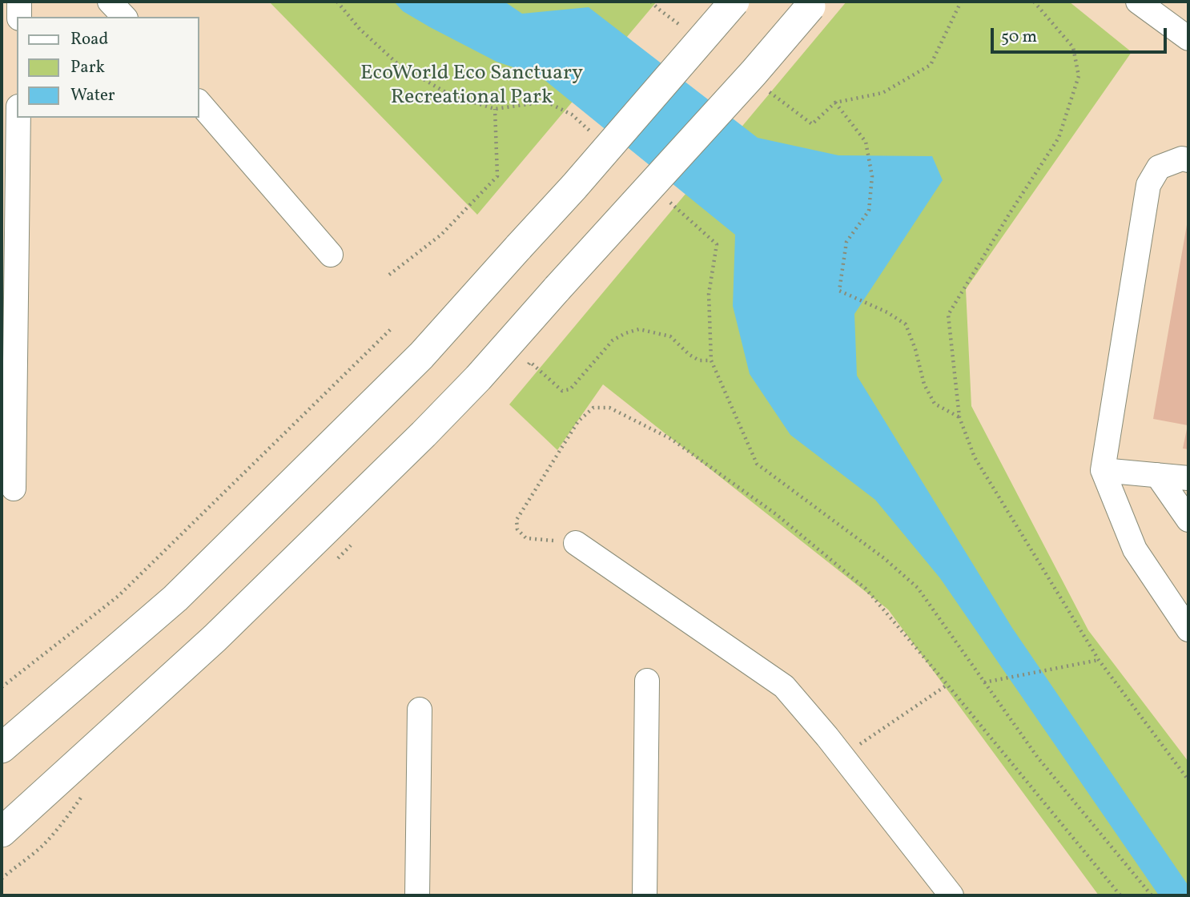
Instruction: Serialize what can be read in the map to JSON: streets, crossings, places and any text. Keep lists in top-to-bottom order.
{
  "parks": ["EcoWorld Eco Sanctuary Recreational Park"],
  "legend": ["Road", "Park", "Water"],
  "scale_bar": "50 m"
}
